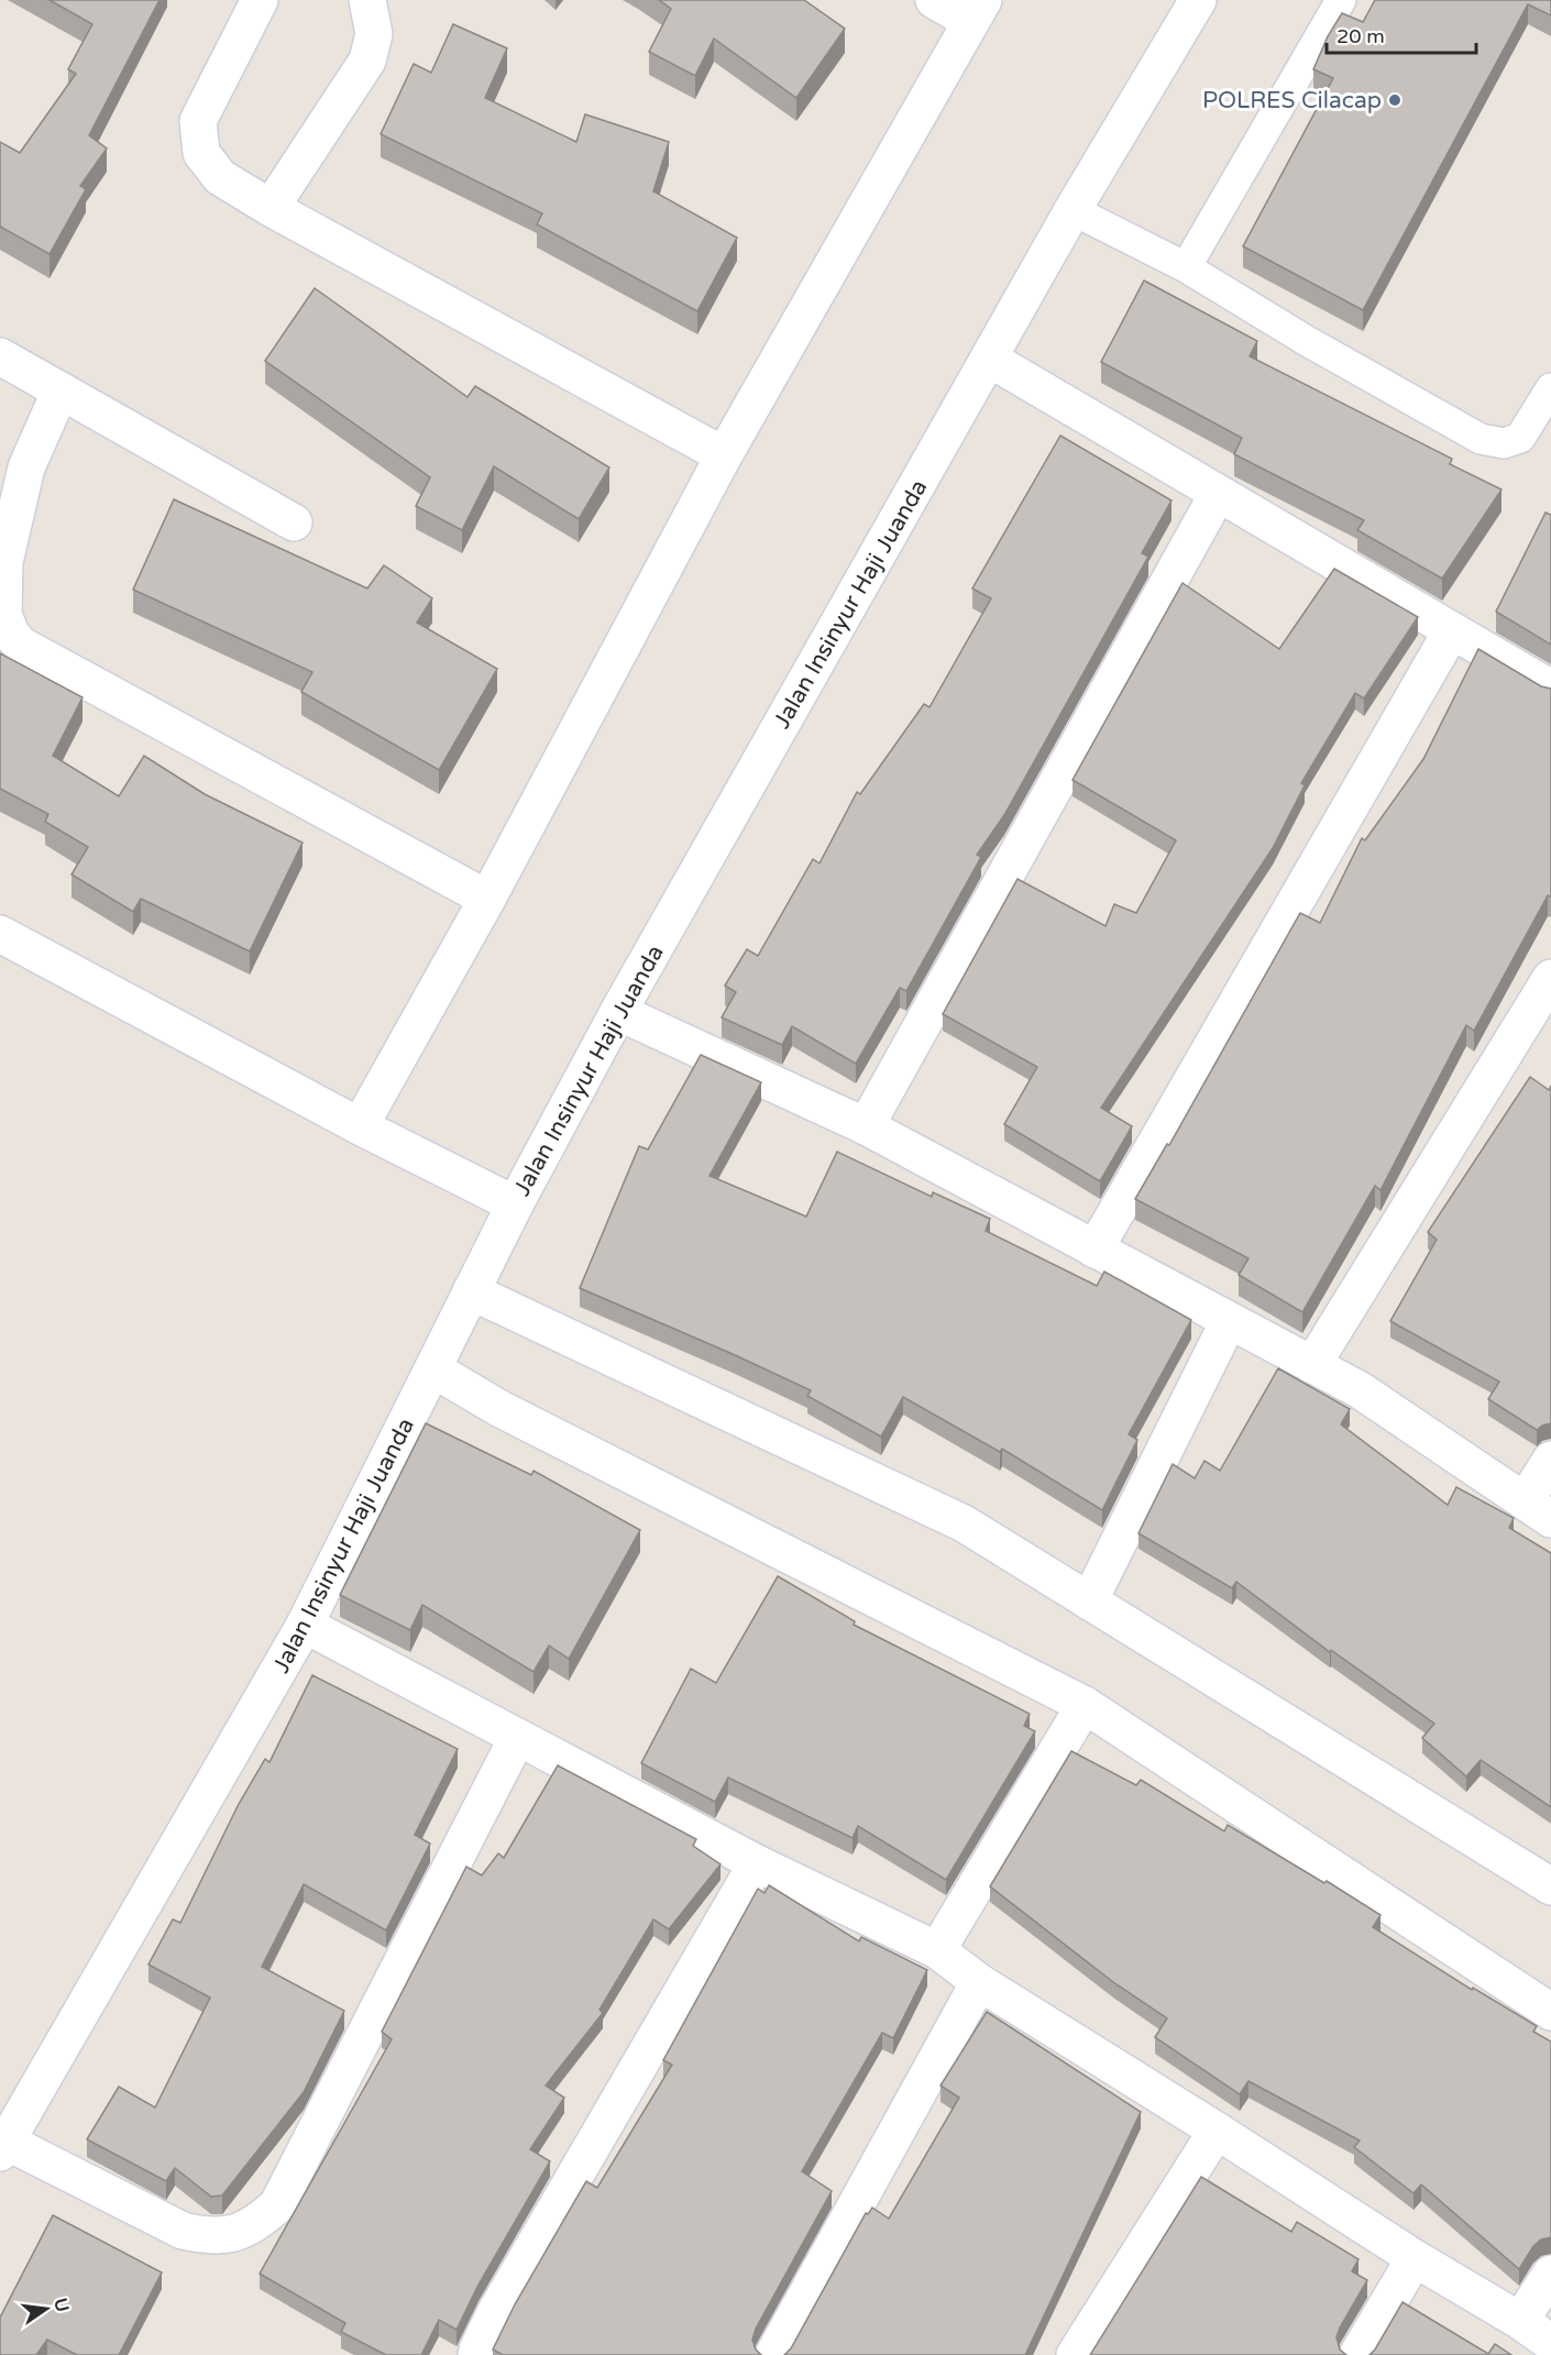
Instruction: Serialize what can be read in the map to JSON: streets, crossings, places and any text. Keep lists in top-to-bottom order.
{
  "streets": {
    "street": ["Jalan Insinyur Haji Juanda"]
  },
  "places": ["POLRES Cilacap"],
  "scale_bar": "20 m",
  "north": "right"
}
